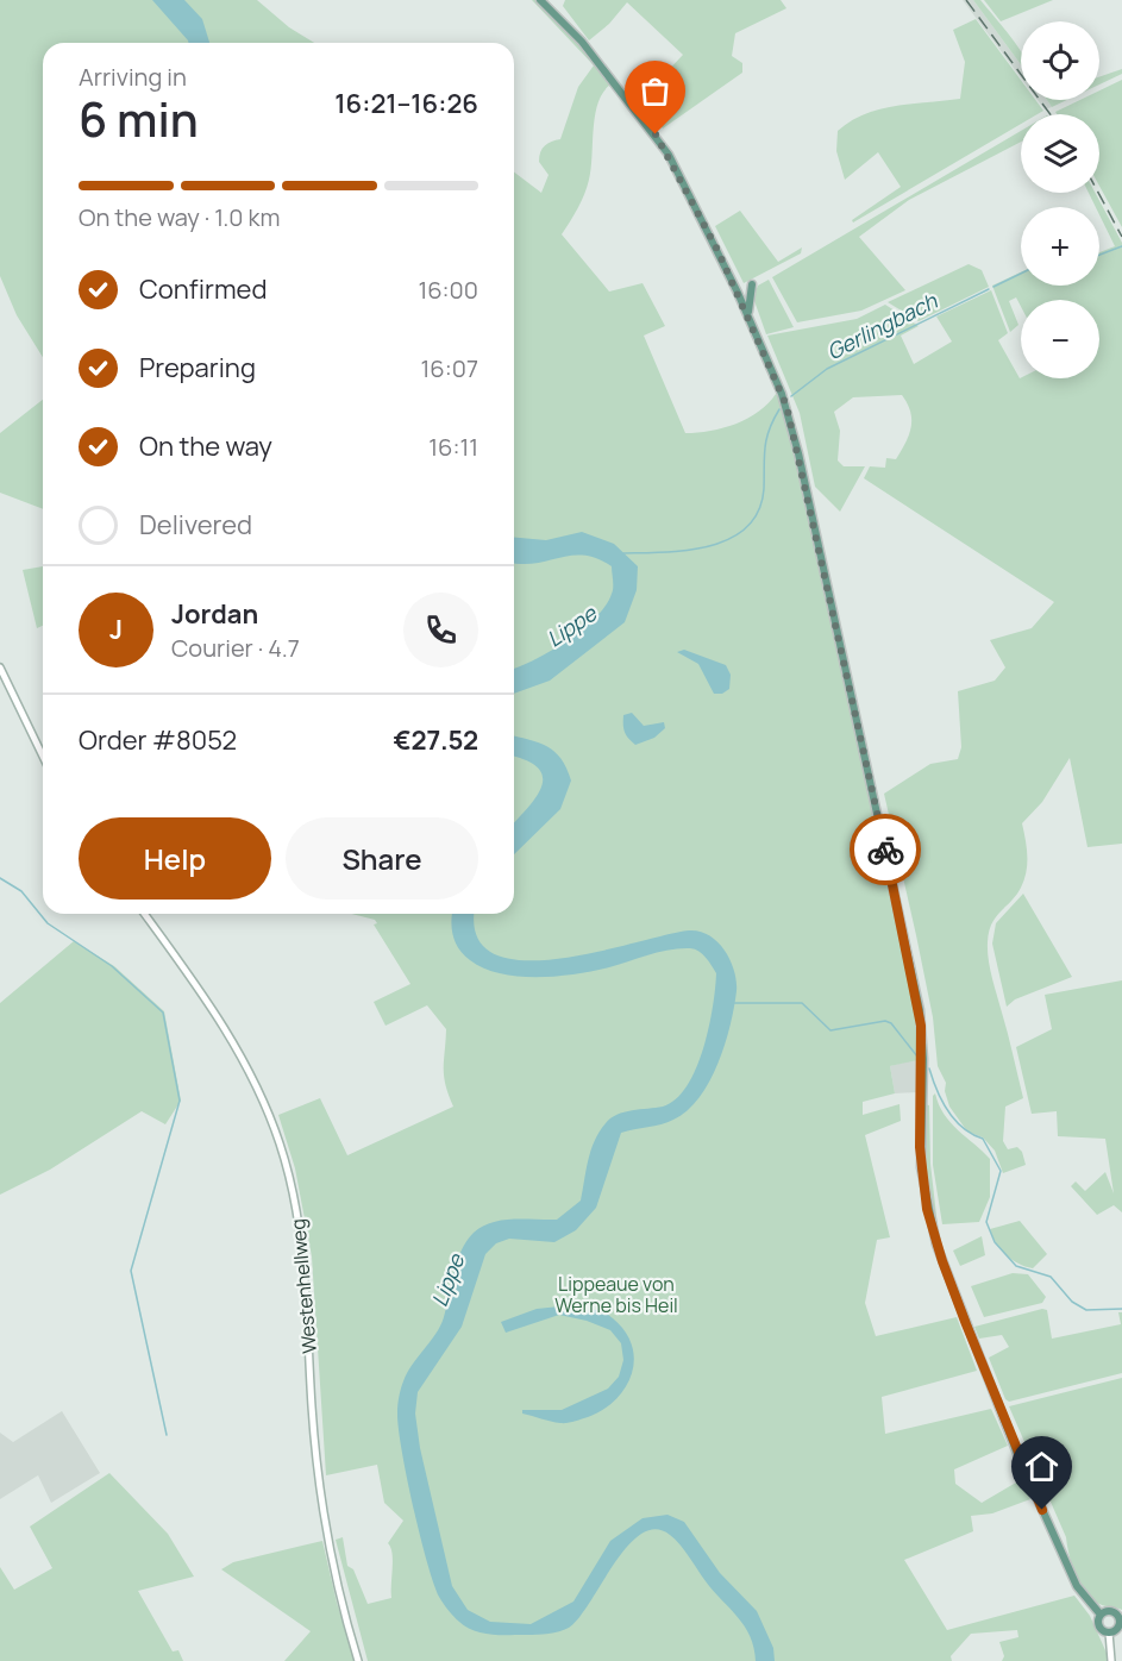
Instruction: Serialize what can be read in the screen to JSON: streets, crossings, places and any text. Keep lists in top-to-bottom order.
{
  "streets": {
    "main road": ["Westenhellweg"]
  },
  "water": ["Gerlingbach", "Lippe"],
  "parks": ["Lippeaue von Werne bis Heil"],
  "page": {
    "map_buttons": ["+", "−"],
    "heading": ["6 min", "Arriving in", "16:21–16:26"],
    "panel": [
      "Jordan",
      "Courier · 4.7",
      "Order #8052",
      "€27.52"
    ],
    "bar": "On the way · 1.0 km",
    "list": [
      ["Confirmed", "16:00"],
      ["Preparing", "16:07"],
      ["On the way", "16:11"],
      "Delivered"
    ],
    "round": "J",
    "buttons": ["Help", "Share"]
  }
}
